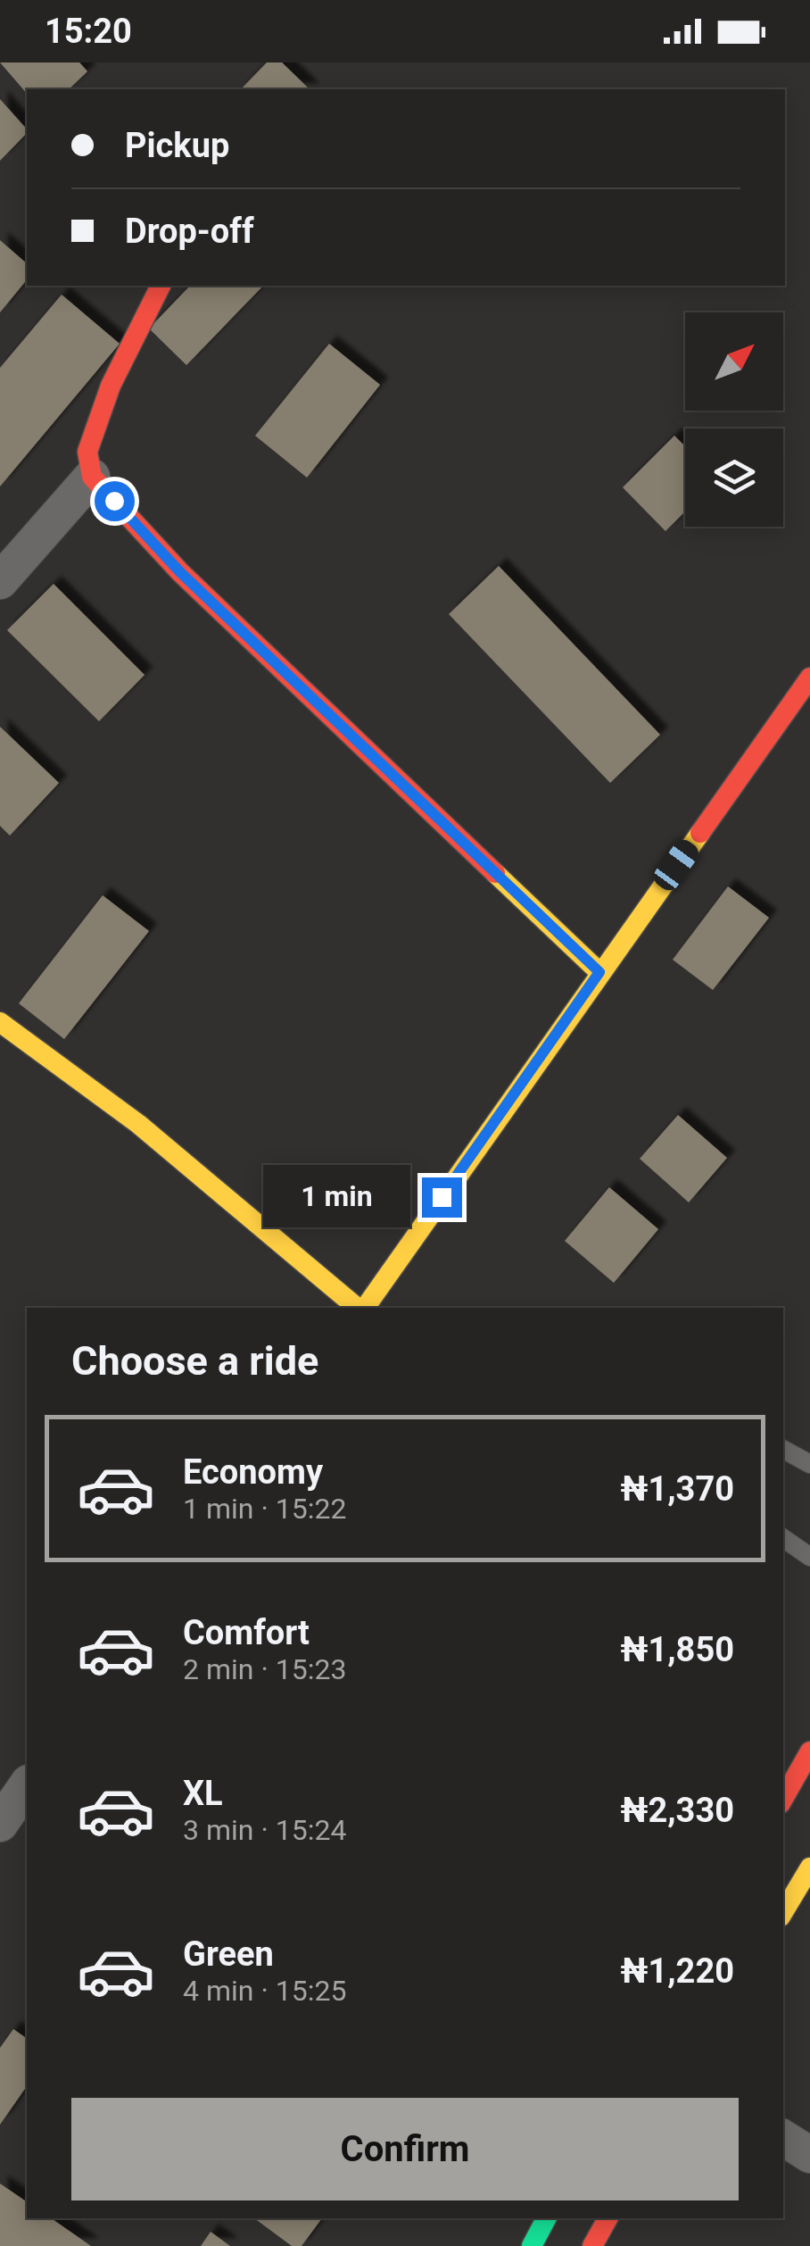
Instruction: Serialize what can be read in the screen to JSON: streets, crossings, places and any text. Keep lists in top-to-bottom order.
{
  "north": "top right",
  "page": {
    "status": "15:20",
    "banner": ["Pickup", "Drop-off"],
    "bubble": "1 min",
    "heading": "Choose a ride",
    "list": [
      {
        "name": "Economy",
        "note": "1 min · 15:22",
        "value": "₦1,370"
      },
      {
        "name": "Comfort",
        "note": "2 min · 15:23",
        "value": "₦1,850"
      },
      {
        "name": "XL",
        "note": "3 min · 15:24",
        "value": "₦2,330"
      },
      {
        "name": "Green",
        "note": "4 min · 15:25",
        "value": "₦1,220"
      }
    ],
    "buttons": "Confirm"
  }
}
